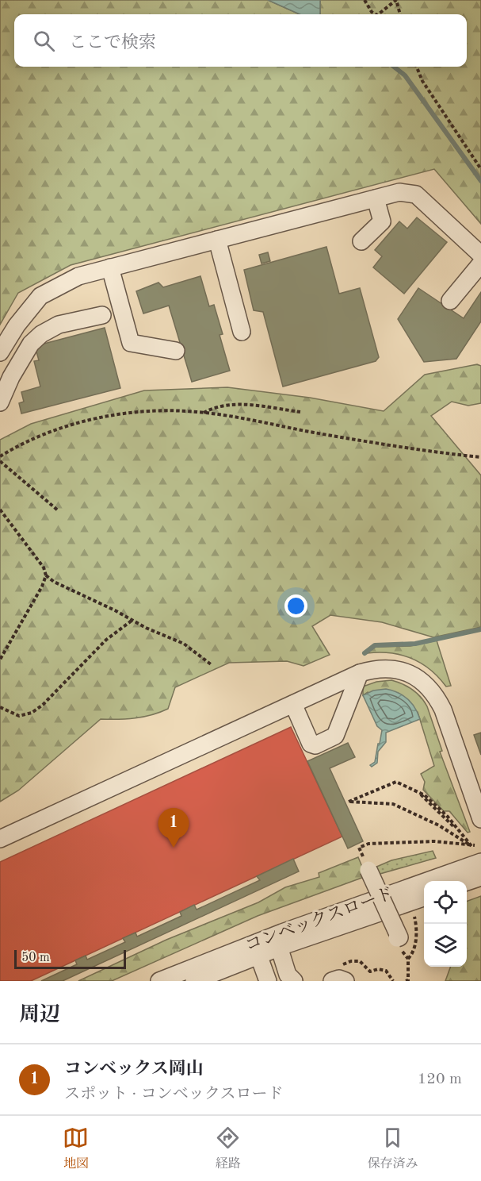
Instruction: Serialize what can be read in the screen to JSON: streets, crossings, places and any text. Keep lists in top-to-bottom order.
{
  "streets": {
    "street": ["コンベックスロード"]
  },
  "scale_bar": "50 m",
  "page": {
    "search": "ここで検索",
    "pins": "1",
    "scale": "50 m",
    "heading": "周辺",
    "list": [
      {
        "mark": "1",
        "name": "コンベックス岡山",
        "note": "スポット · コンベックスロード",
        "value": "120 m"
      }
    ],
    "nav": ["地図", "経路", "保存済み"]
  }
}
